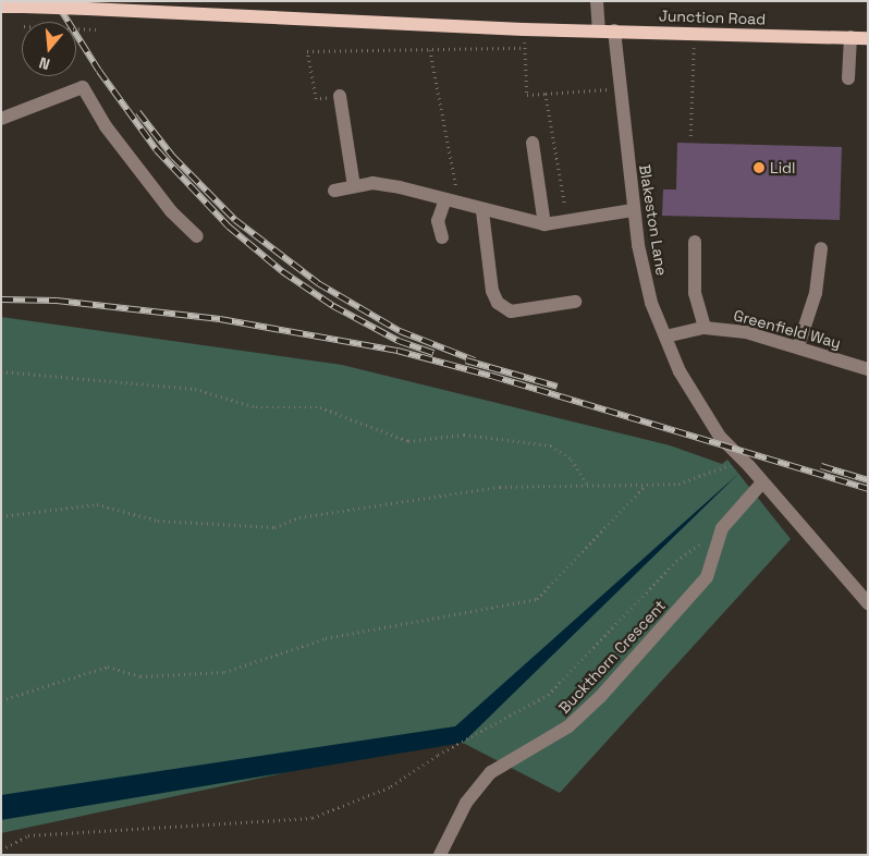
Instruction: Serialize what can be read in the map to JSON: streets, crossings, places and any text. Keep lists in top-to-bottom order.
{
  "streets": {
    "main road": ["Junction Road"],
    "street": ["Blakeston Lane", "Greenfield Way", "Buckthorn Crescent"]
  },
  "crossings": [
    ["Junction Road", "Blakeston Lane"],
    ["Blakeston Lane", "Greenfield Way"],
    ["Blakeston Lane", "Buckthorn Crescent"]
  ],
  "places": ["Lidl"],
  "north": "bottom"
}
